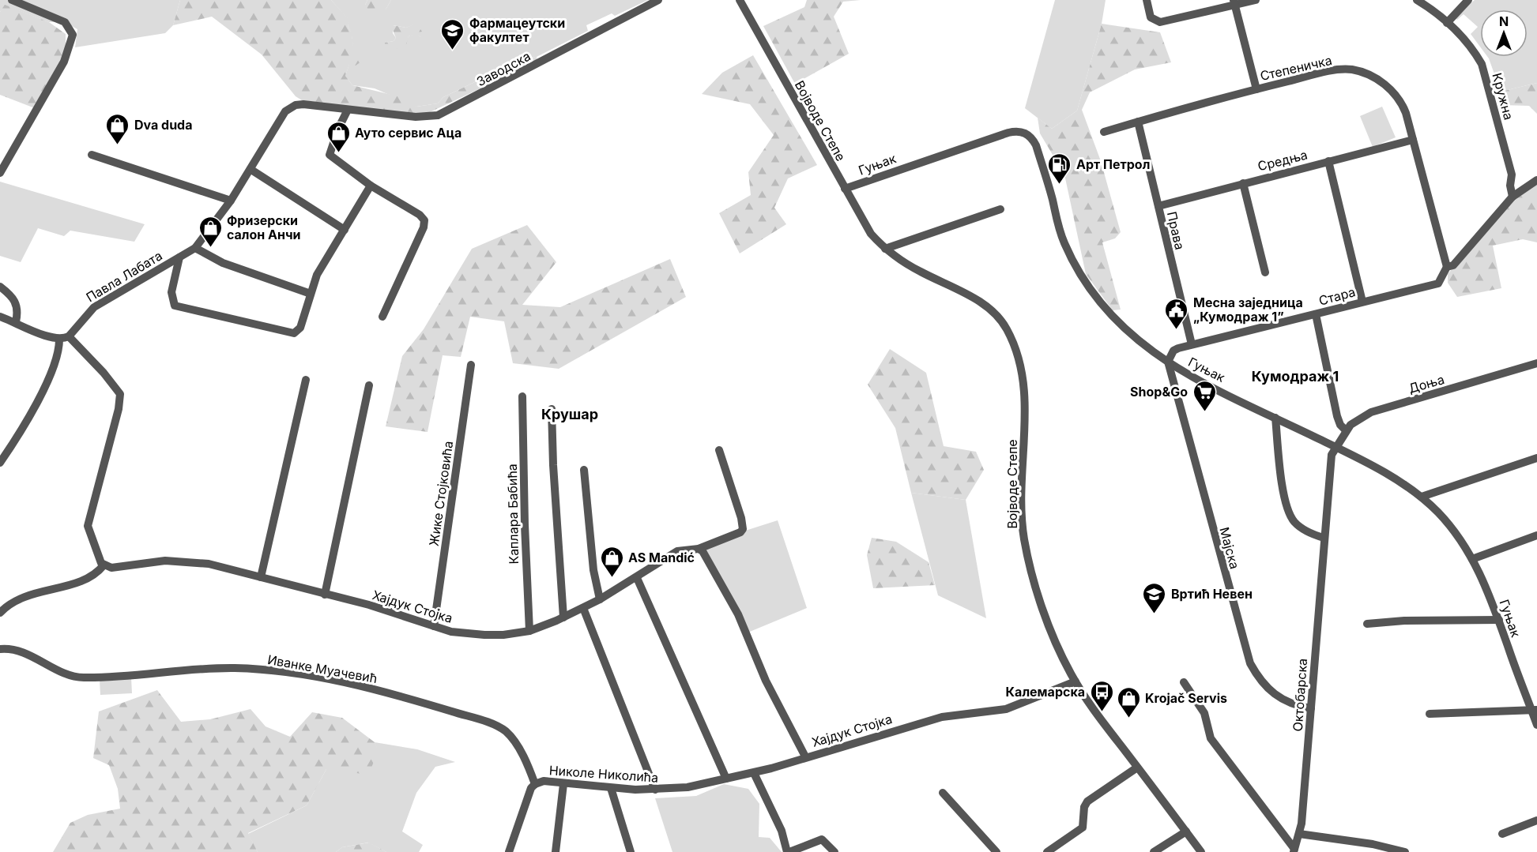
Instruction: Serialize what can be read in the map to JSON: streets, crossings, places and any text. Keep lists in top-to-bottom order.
{
  "streets": {
    "street": [
      "Степеничка",
      "Заводска",
      "Кружна",
      "Војводе Степе",
      "Средња",
      "Гуњак",
      "Права",
      "Павла Лабата",
      "Стара",
      "Доња",
      "Жике Стојковића",
      "Каплара Бабића",
      "Мајска",
      "Хајдук Стојка",
      "Иванке Муачевић",
      "Октобарска",
      "Николе Николића"
    ]
  },
  "crossings": [
    ["Степеничка", "Средња"],
    ["Степеничка", "Права"],
    ["Степеничка", "Стара"],
    ["Заводска", "Павла Лабата"],
    ["Војводе Степе", "Гуњак"],
    ["Војводе Степе", "Хајдук Стојка"],
    ["Средња", "Права"],
    ["Гуњак", "Стара"],
    ["Гуњак", "Доња"],
    ["Гуњак", "Мајска"],
    ["Гуњак", "Октобарска"],
    ["Права", "Стара"],
    ["Стара", "Мајска"],
    ["Доња", "Октобарска"],
    ["Жике Стојковића", "Хајдук Стојка"],
    ["Каплара Бабића", "Хајдук Стојка"],
    ["Мајска", "Октобарска"],
    ["Хајдук Стојка", "Николе Николића"],
    ["Иванке Муачевић", "Николе Николића"]
  ],
  "districts": ["Кумодраж 1", "Крушар"],
  "places": {
    "school or university": ["Фармацеутски факултет", "Вртић Невен"],
    "shop": [
      "Dva duda",
      "Ауто сервис Аца",
      "Фризерски салон Анчи",
      "AS Mandić",
      "Krojač Servis"
    ],
    "fuel station": ["Арт Петрол"],
    "public building": ["Месна заједница „Кумодраж 1”"],
    "supermarket": ["Shop&Go"],
    "bus stop": ["Калемарска"]
  },
  "north": "top"
}
